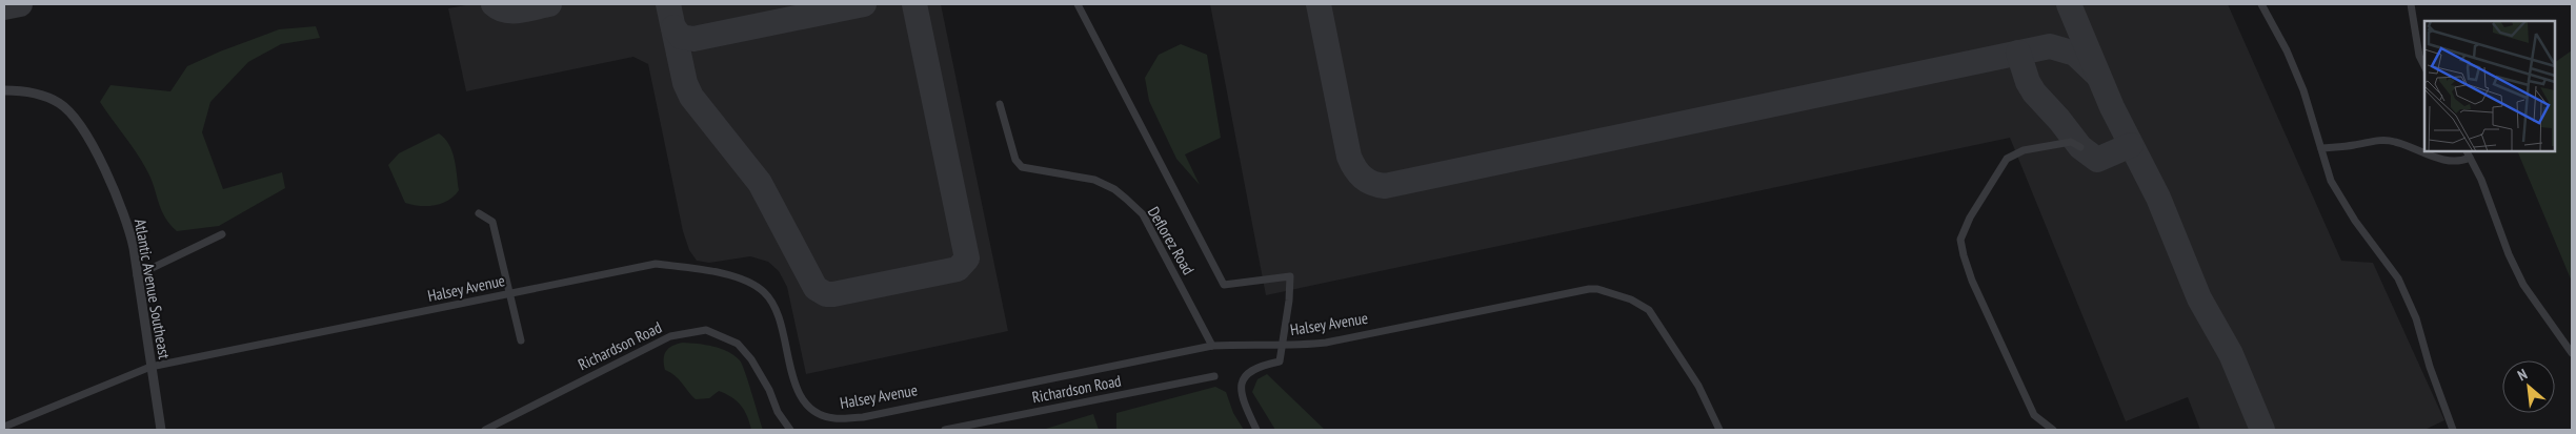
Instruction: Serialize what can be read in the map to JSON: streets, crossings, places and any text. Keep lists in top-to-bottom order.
{
  "streets": {
    "street": [
      "Deflorez Road",
      "Halsey Avenue",
      "Atlantic Avenue Southeast",
      "Richardson Road"
    ]
  },
  "crossings": [
    ["Deflorez Road", "Halsey Avenue"],
    ["Halsey Avenue", "Atlantic Avenue Southeast"]
  ],
  "north": "top left"
}
